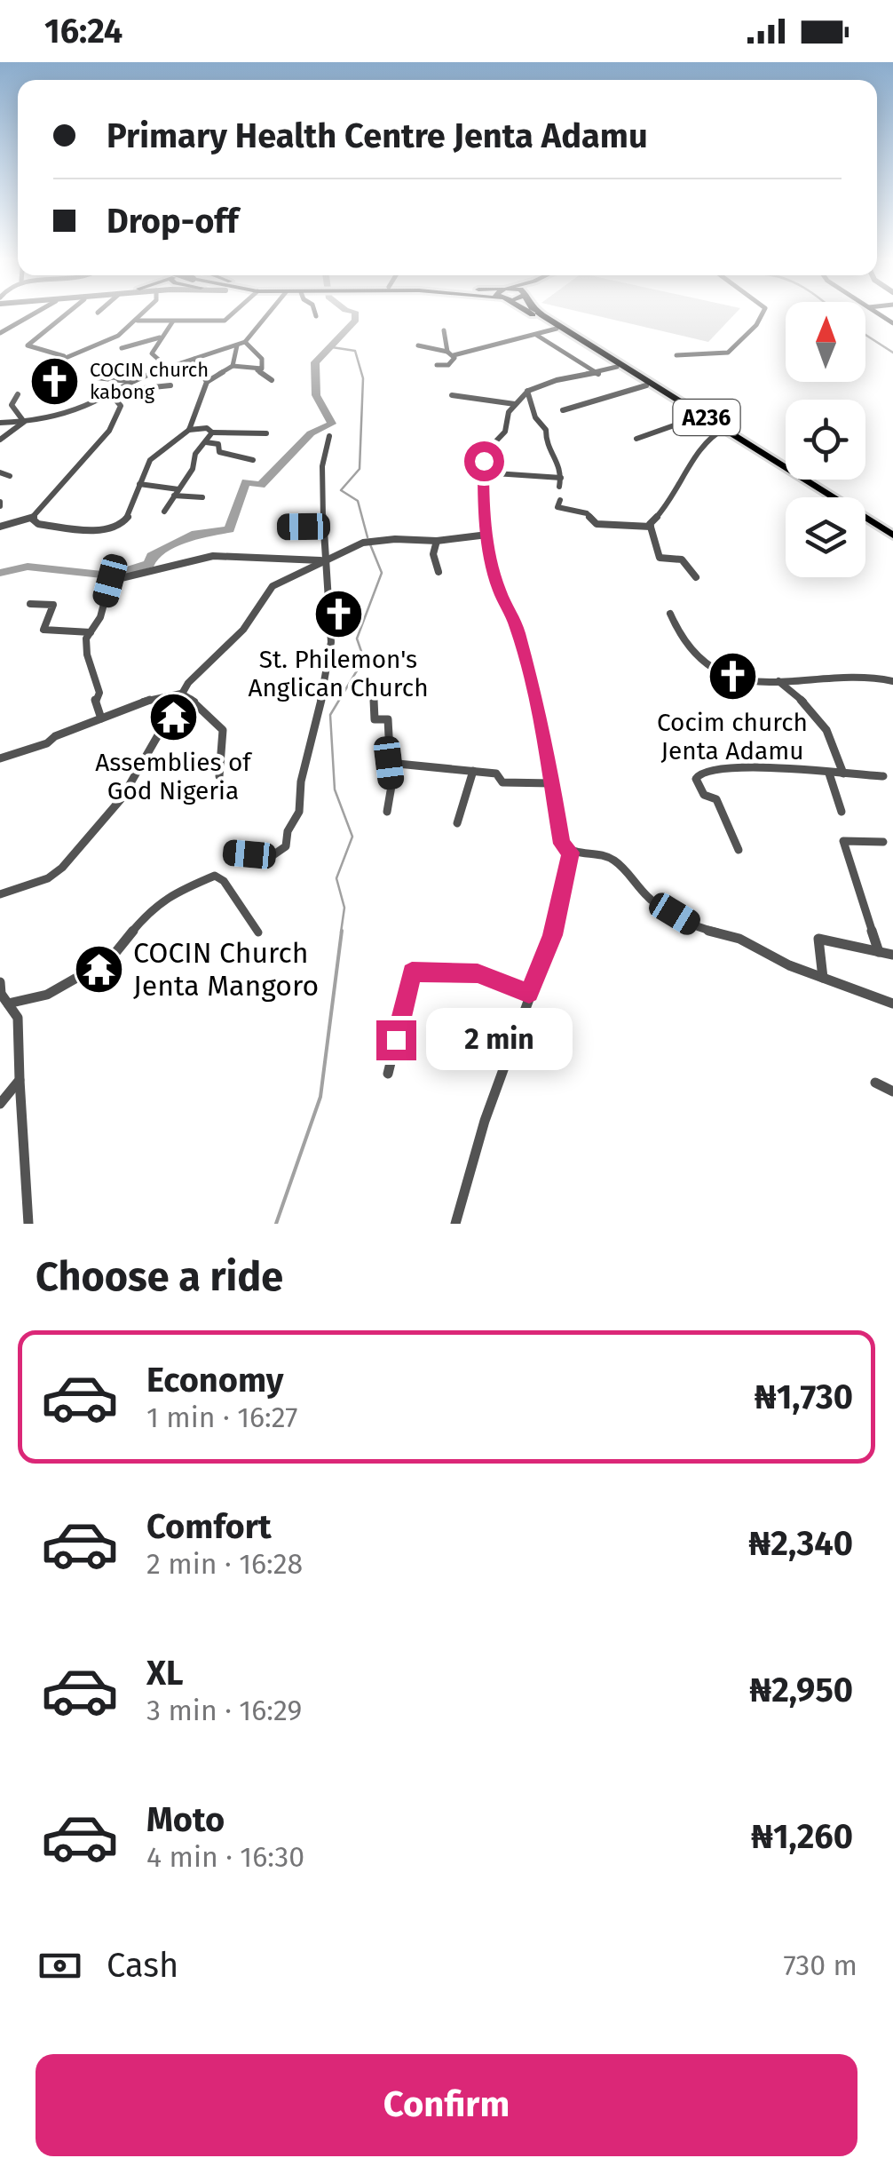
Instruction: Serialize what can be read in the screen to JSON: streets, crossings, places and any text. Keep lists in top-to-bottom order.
{
  "streets": {
    "main road": ["A236"]
  },
  "places": {
    "church": ["COCIN church kabong", "St. Philemon's Anglican Church", "Cocim church Jenta Adamu"],
    "temple": ["Assemblies of God Nigeria", "COCIN Church Jenta Mangoro"]
  },
  "north": "top",
  "page": {
    "status": "16:24",
    "banner": ["Primary Health Centre Jenta Adamu", "Drop-off"],
    "bubble": "2 min",
    "heading": "Choose a ride",
    "list": [
      {
        "name": "Economy",
        "note": "1 min · 16:27",
        "value": "₦1,730"
      },
      {
        "name": "Comfort",
        "note": "2 min · 16:28",
        "value": "₦2,340"
      },
      {
        "name": "XL",
        "note": "3 min · 16:29",
        "value": "₦2,950"
      },
      {
        "name": "Moto",
        "note": "4 min · 16:30",
        "value": "₦1,260"
      }
    ],
    "pay": ["Cash", "730 m"],
    "buttons": "Confirm"
  }
}
